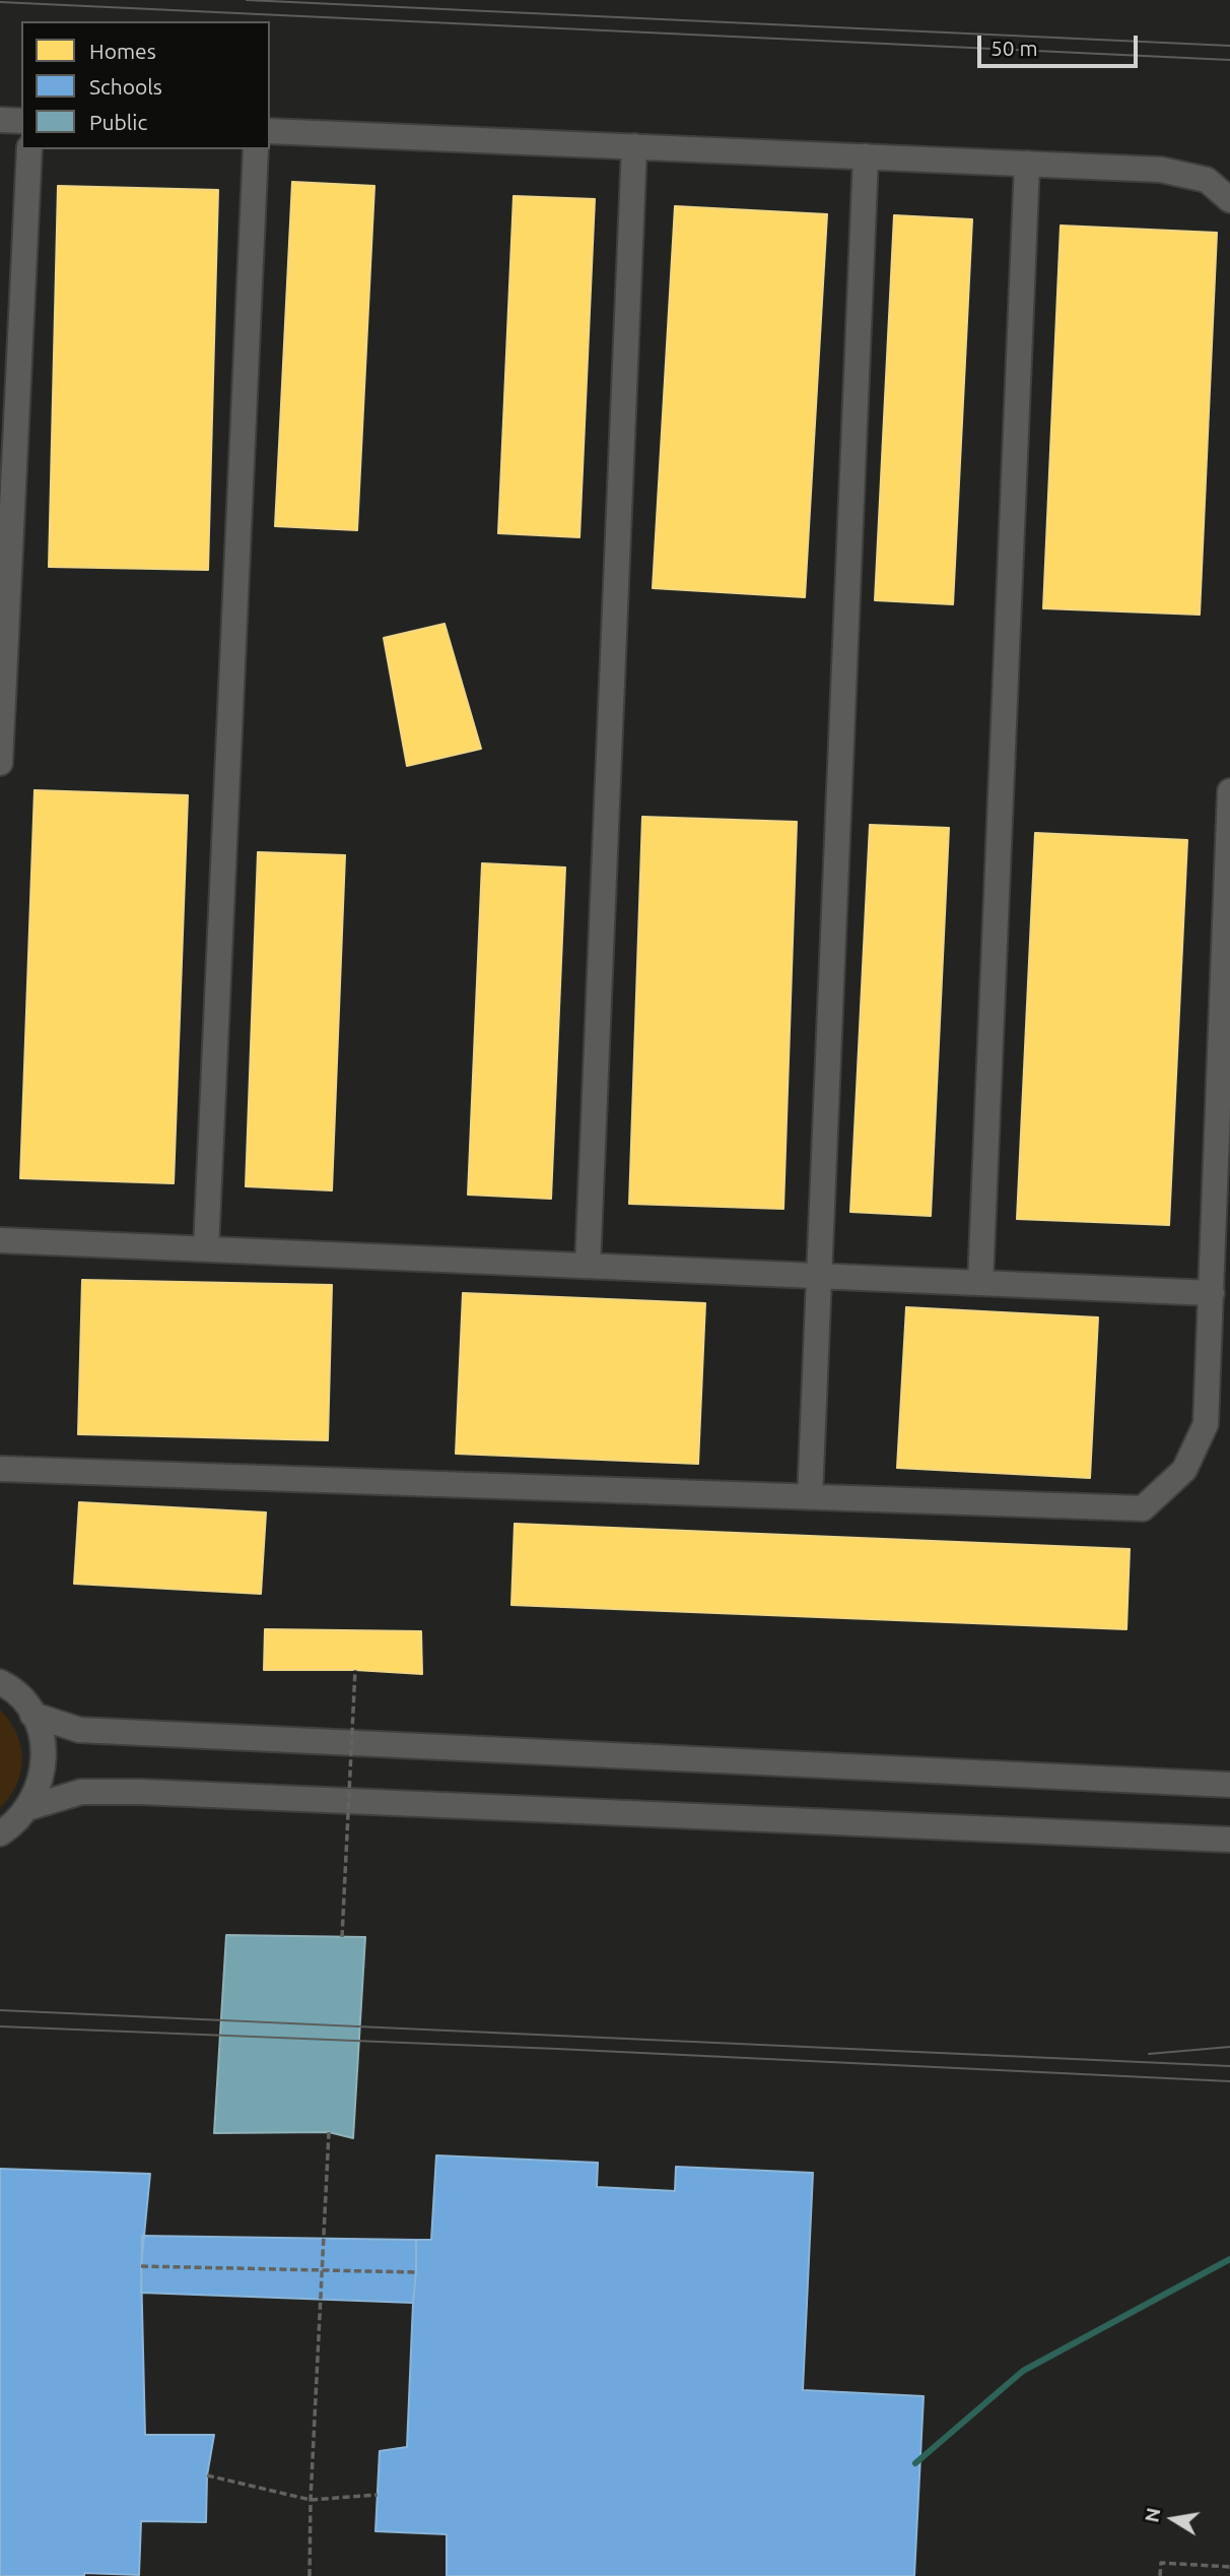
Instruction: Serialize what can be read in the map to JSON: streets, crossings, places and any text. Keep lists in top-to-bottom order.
{
  "legend": ["Homes", "Schools", "Public"],
  "scale_bar": "50 m",
  "north": "left"
}
